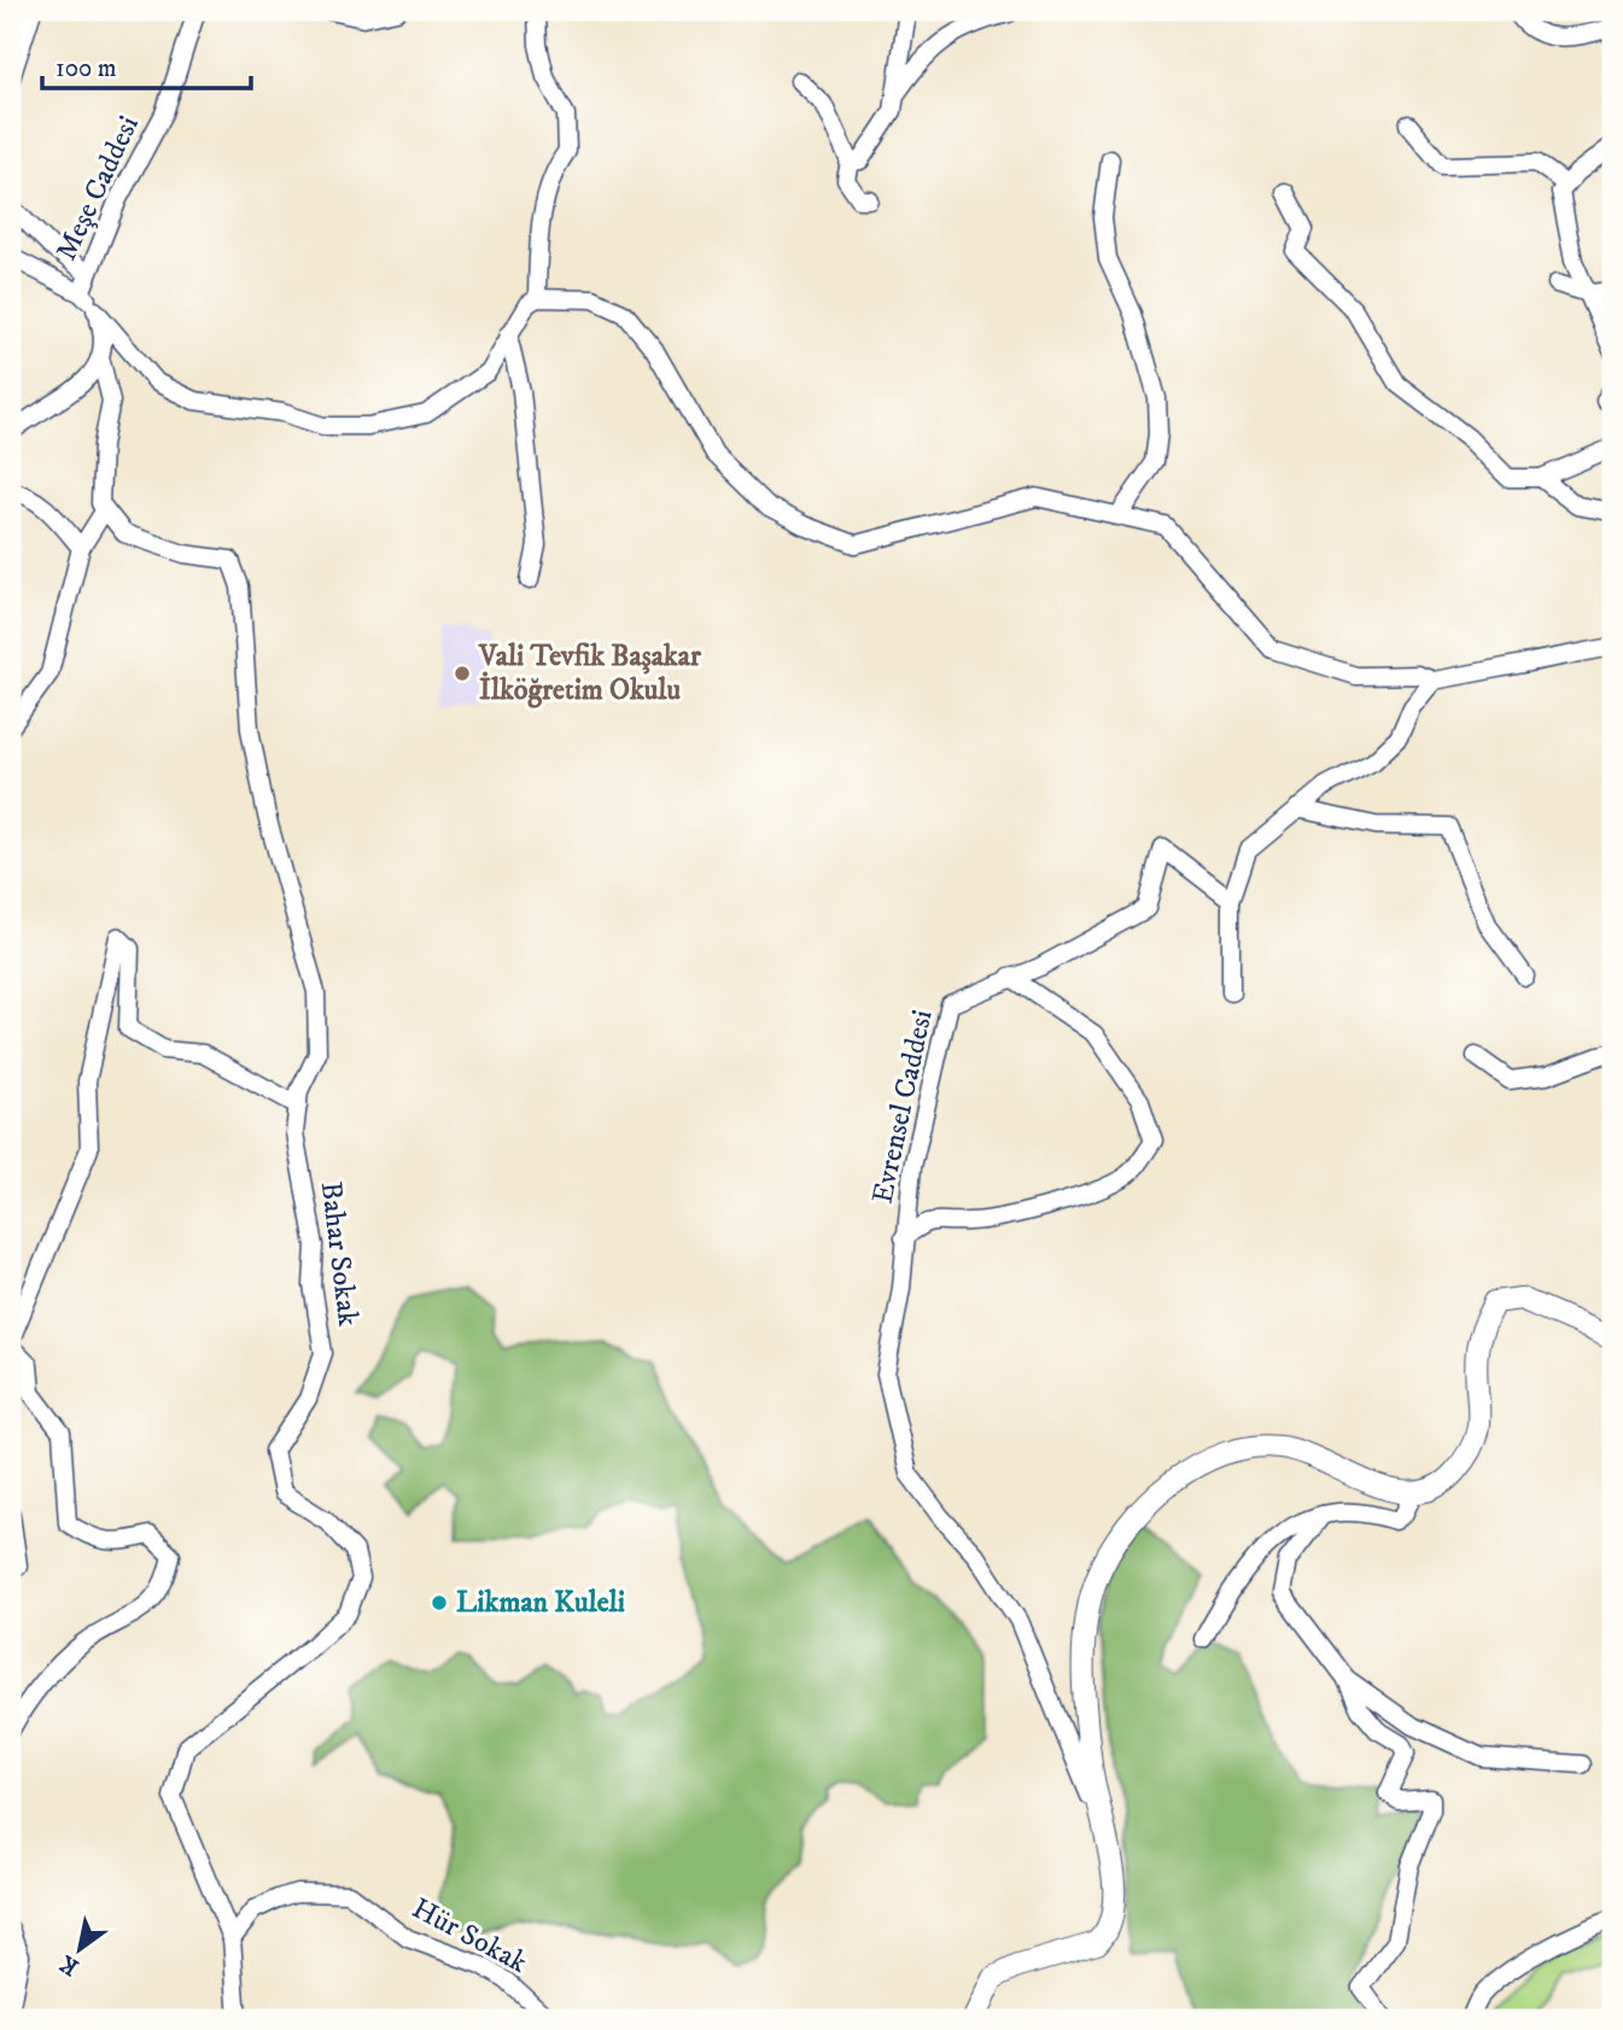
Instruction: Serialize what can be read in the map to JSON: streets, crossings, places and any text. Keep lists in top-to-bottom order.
{
  "streets": {
    "street": [
      "Meşe Caddesi",
      "Evrensel Caddesi",
      "Bahar Sokak",
      "Hür Sokak"
    ]
  },
  "crossings": [
    ["Bahar Sokak", "Hür Sokak"]
  ],
  "places": ["Vali Tevfik Başakar İlköğretim Okulu", "Likman Kuleli"],
  "scale_bar": "100 m",
  "north": "bottom left"
}
